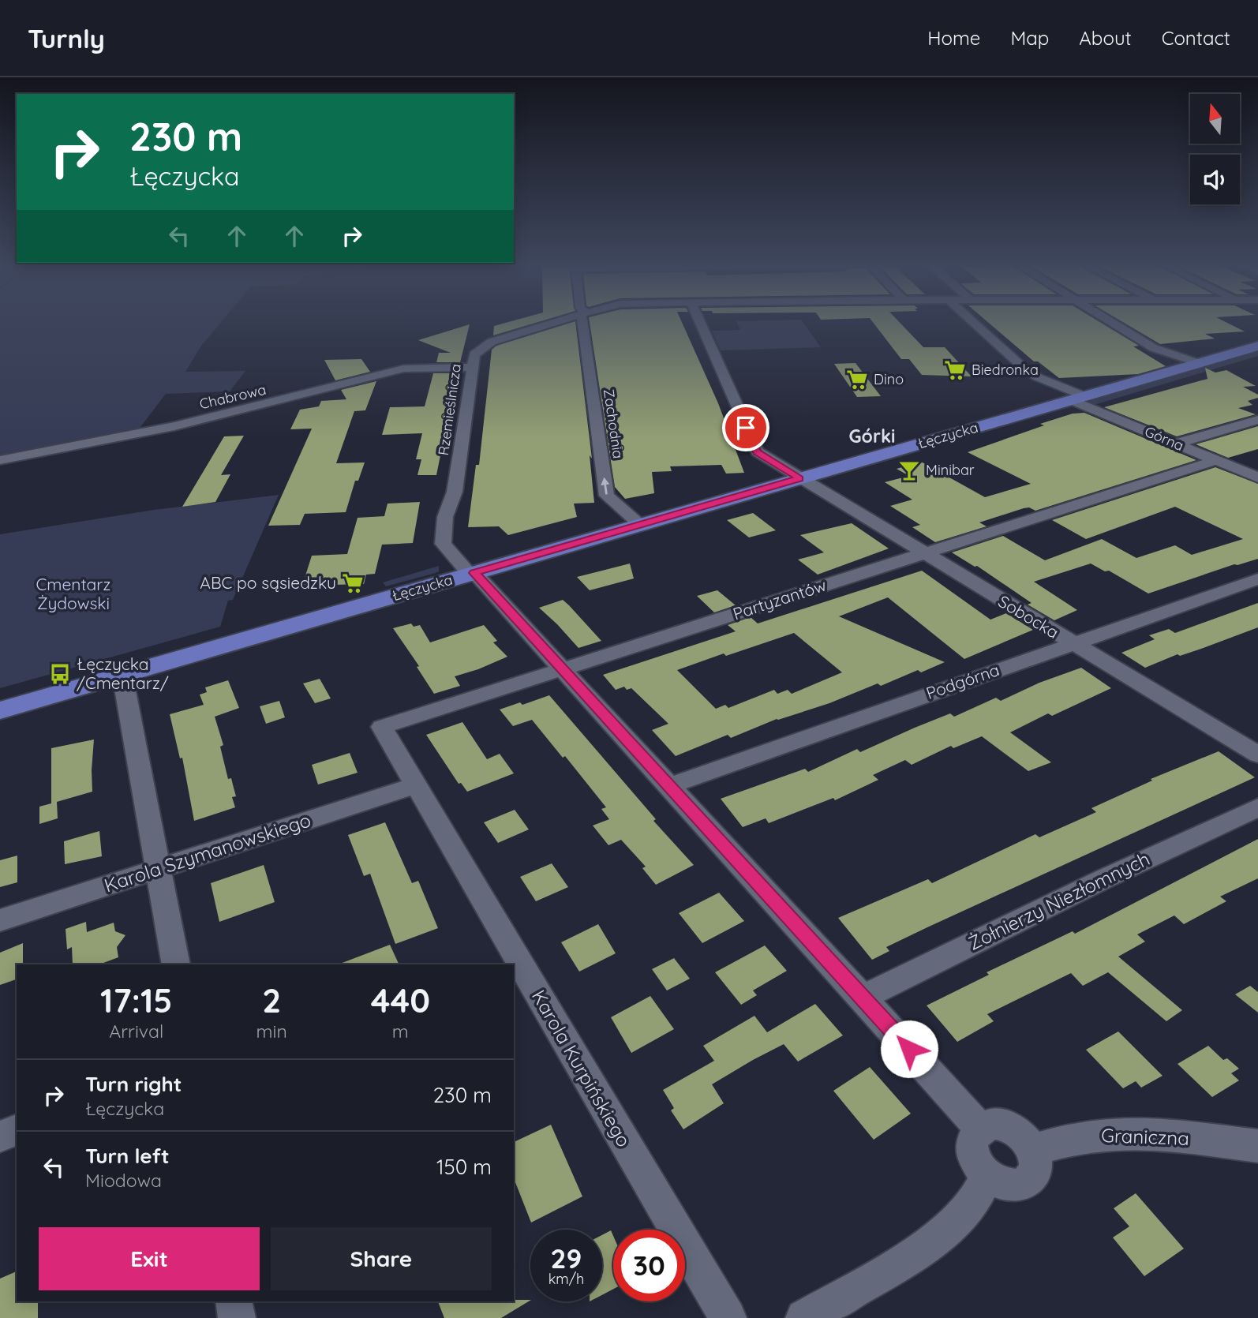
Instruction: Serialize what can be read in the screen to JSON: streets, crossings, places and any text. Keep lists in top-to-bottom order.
{
  "streets": {
    "main road": ["Łęczycka"],
    "street": [
      "Chabrowa",
      "Rzemieślnicza",
      "Zachodnia",
      "Górna",
      "Partyzantów",
      "Sobocka",
      "Podgórna",
      "Karola Szymanowskiego",
      "Żołnierzy Niezłomnych",
      "Karola Kurpińskiego",
      "Graniczna"
    ]
  },
  "crossings": [
    ["Chabrowa", "Rzemieślnicza"],
    ["Rzemieślnicza", "Łęczycka"],
    ["Zachodnia", "Łęczycka"],
    ["Łęczycka", "Górna"],
    ["Łęczycka", "Sobocka"],
    ["Górna", "Partyzantów"],
    ["Partyzantów", "Sobocka"],
    ["Partyzantów", "Karola Szymanowskiego"],
    ["Partyzantów", "Karola Kurpińskiego"],
    ["Sobocka", "Podgórna"],
    ["Karola Szymanowskiego", "Karola Kurpińskiego"]
  ],
  "one_way": ["Zachodnia"],
  "districts": ["Górki"],
  "parks": ["Cmentarz Żydowski"],
  "places": {
    "supermarket": ["Biedronka", "Dino", "ABC po sąsiedzku"],
    "bar": ["Minibar"],
    "bus stop": ["Łęczycka /Cmentarz/"]
  },
  "north": "top",
  "page": {
    "header": "Turnly",
    "nav": [
      "Home",
      "Map",
      "About",
      "Contact"
    ],
    "turn": ["230 m", "Łęczycka"],
    "eta": [
      "17:15",
      "Arrival",
      "2",
      "min",
      "440",
      "m"
    ],
    "list": [
      {
        "name": "Turn right",
        "note": "Łęczycka",
        "value": "230 m"
      },
      {
        "name": "Turn left",
        "note": "Miodowa",
        "value": "150 m"
      }
    ],
    "buttons": ["Exit", "Share"],
    "speed": "29 km/h",
    "limit": "30"
  }
}
